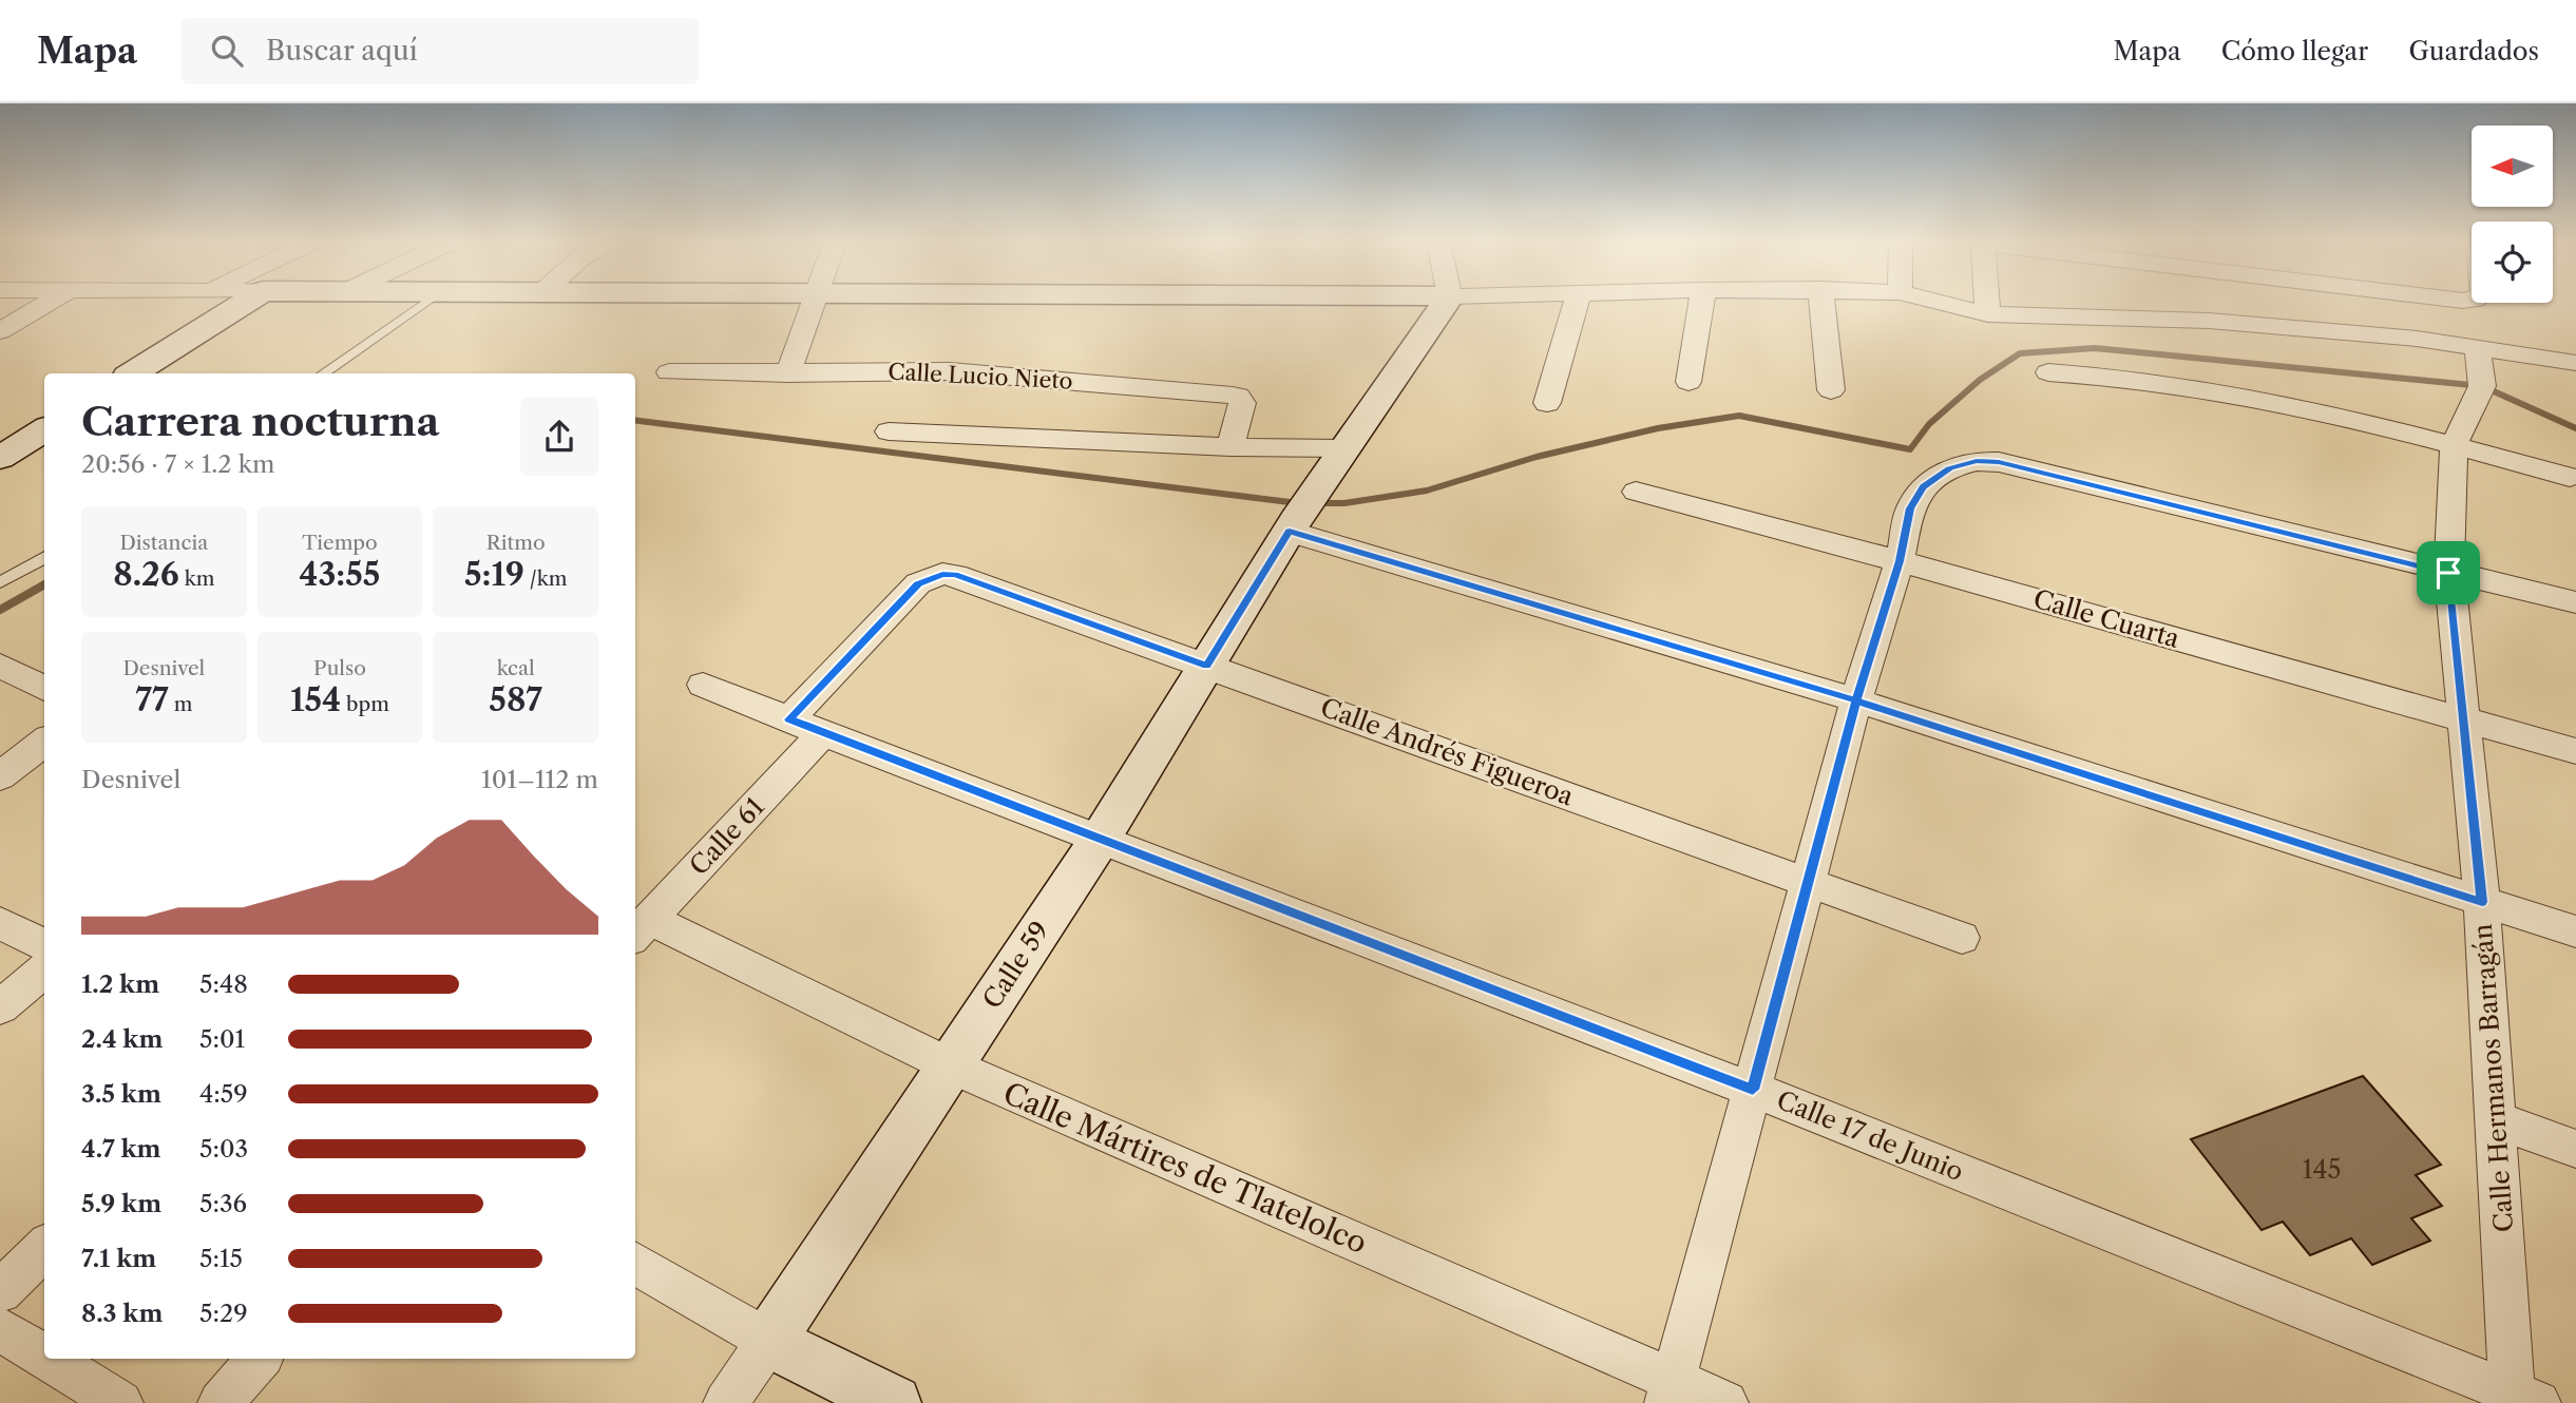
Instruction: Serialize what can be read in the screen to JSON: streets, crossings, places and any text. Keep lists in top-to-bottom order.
{
  "streets": {
    "street": [
      "Calle Lucio Nieto",
      "Calle Cuarta",
      "Calle Andrés Figueroa",
      "Calle 61",
      "Calle 59",
      "Calle Hermanos Barragán",
      "Calle 17 de Junio",
      "Calle Mártires de Tlatelolco"
    ]
  },
  "crossings": [
    ["Calle Cuarta", "Calle Hermanos Barragán"],
    ["Calle Andrés Figueroa", "Calle 59"],
    ["Calle Andrés Figueroa", "Calle 17 de Junio"],
    ["Calle 61", "Calle 17 de Junio"],
    ["Calle 61", "Calle Mártires de Tlatelolco"],
    ["Calle 59", "Calle 17 de Junio"],
    ["Calle 59", "Calle Mártires de Tlatelolco"],
    ["Calle Hermanos Barragán", "Calle 17 de Junio"]
  ],
  "house_numbers": ["145"],
  "north": "left",
  "page": {
    "header": "Mapa",
    "search": "Buscar aquí",
    "nav": ["Mapa", "Cómo llegar", "Guardados"],
    "heading": ["Carrera nocturna", "20:56 · 7 × 1.2 km"],
    "stats": [
      ["Distancia", "8.26 km"],
      ["Tiempo", "43:55"],
      ["Ritmo", "5:19 /km"],
      ["Desnivel", "77 m"],
      ["Pulso", "154 bpm"],
      ["kcal", "587"]
    ],
    "chart": ["Desnivel", "101–112 m"],
    "list": [
      {
        "name": "1.2 km",
        "note": "5:48"
      },
      {
        "name": "2.4 km",
        "note": "5:01"
      },
      {
        "name": "3.5 km",
        "note": "4:59"
      },
      {
        "name": "4.7 km",
        "note": "5:03"
      },
      {
        "name": "5.9 km",
        "note": "5:36"
      },
      {
        "name": "7.1 km",
        "note": "5:15"
      },
      {
        "name": "8.3 km",
        "note": "5:29"
      }
    ]
  }
}
